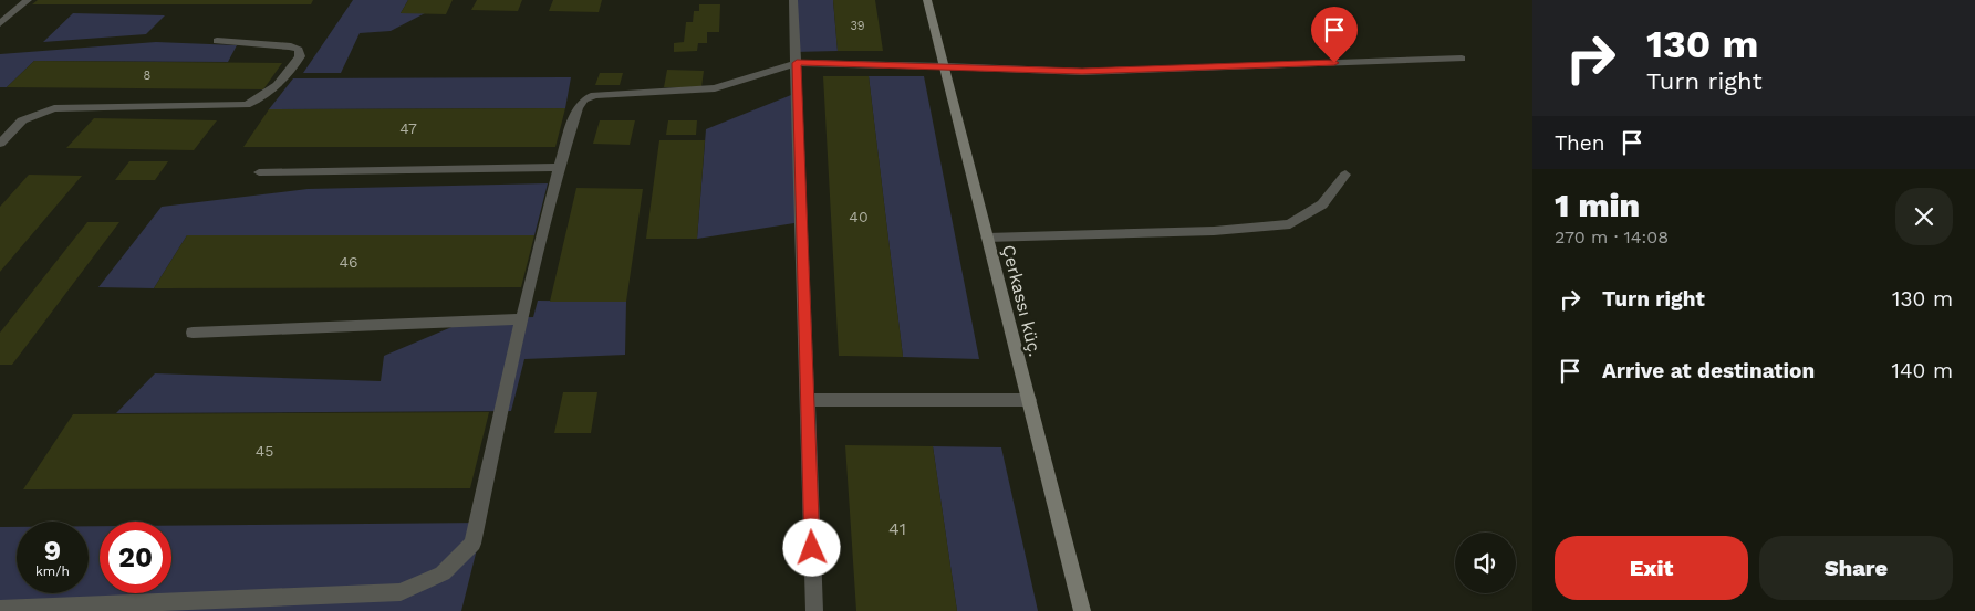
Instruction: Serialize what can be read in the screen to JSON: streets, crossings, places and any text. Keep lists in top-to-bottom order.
{
  "streets": {
    "street": ["Çerkassı küç."]
  },
  "house_numbers": [
    "39",
    "8",
    "47",
    "40",
    "46",
    "45",
    "41"
  ],
  "page": {
    "turn": ["130 m", "Turn right"],
    "then": "Then",
    "heading": ["1 min", "270 m · 14:08"],
    "list": [
      {
        "name": "Turn right",
        "value": "130 m"
      },
      {
        "name": "Arrive at destination",
        "value": "140 m"
      }
    ],
    "speed": "9 km/h",
    "limit": "20",
    "buttons": ["Exit", "Share"]
  }
}
